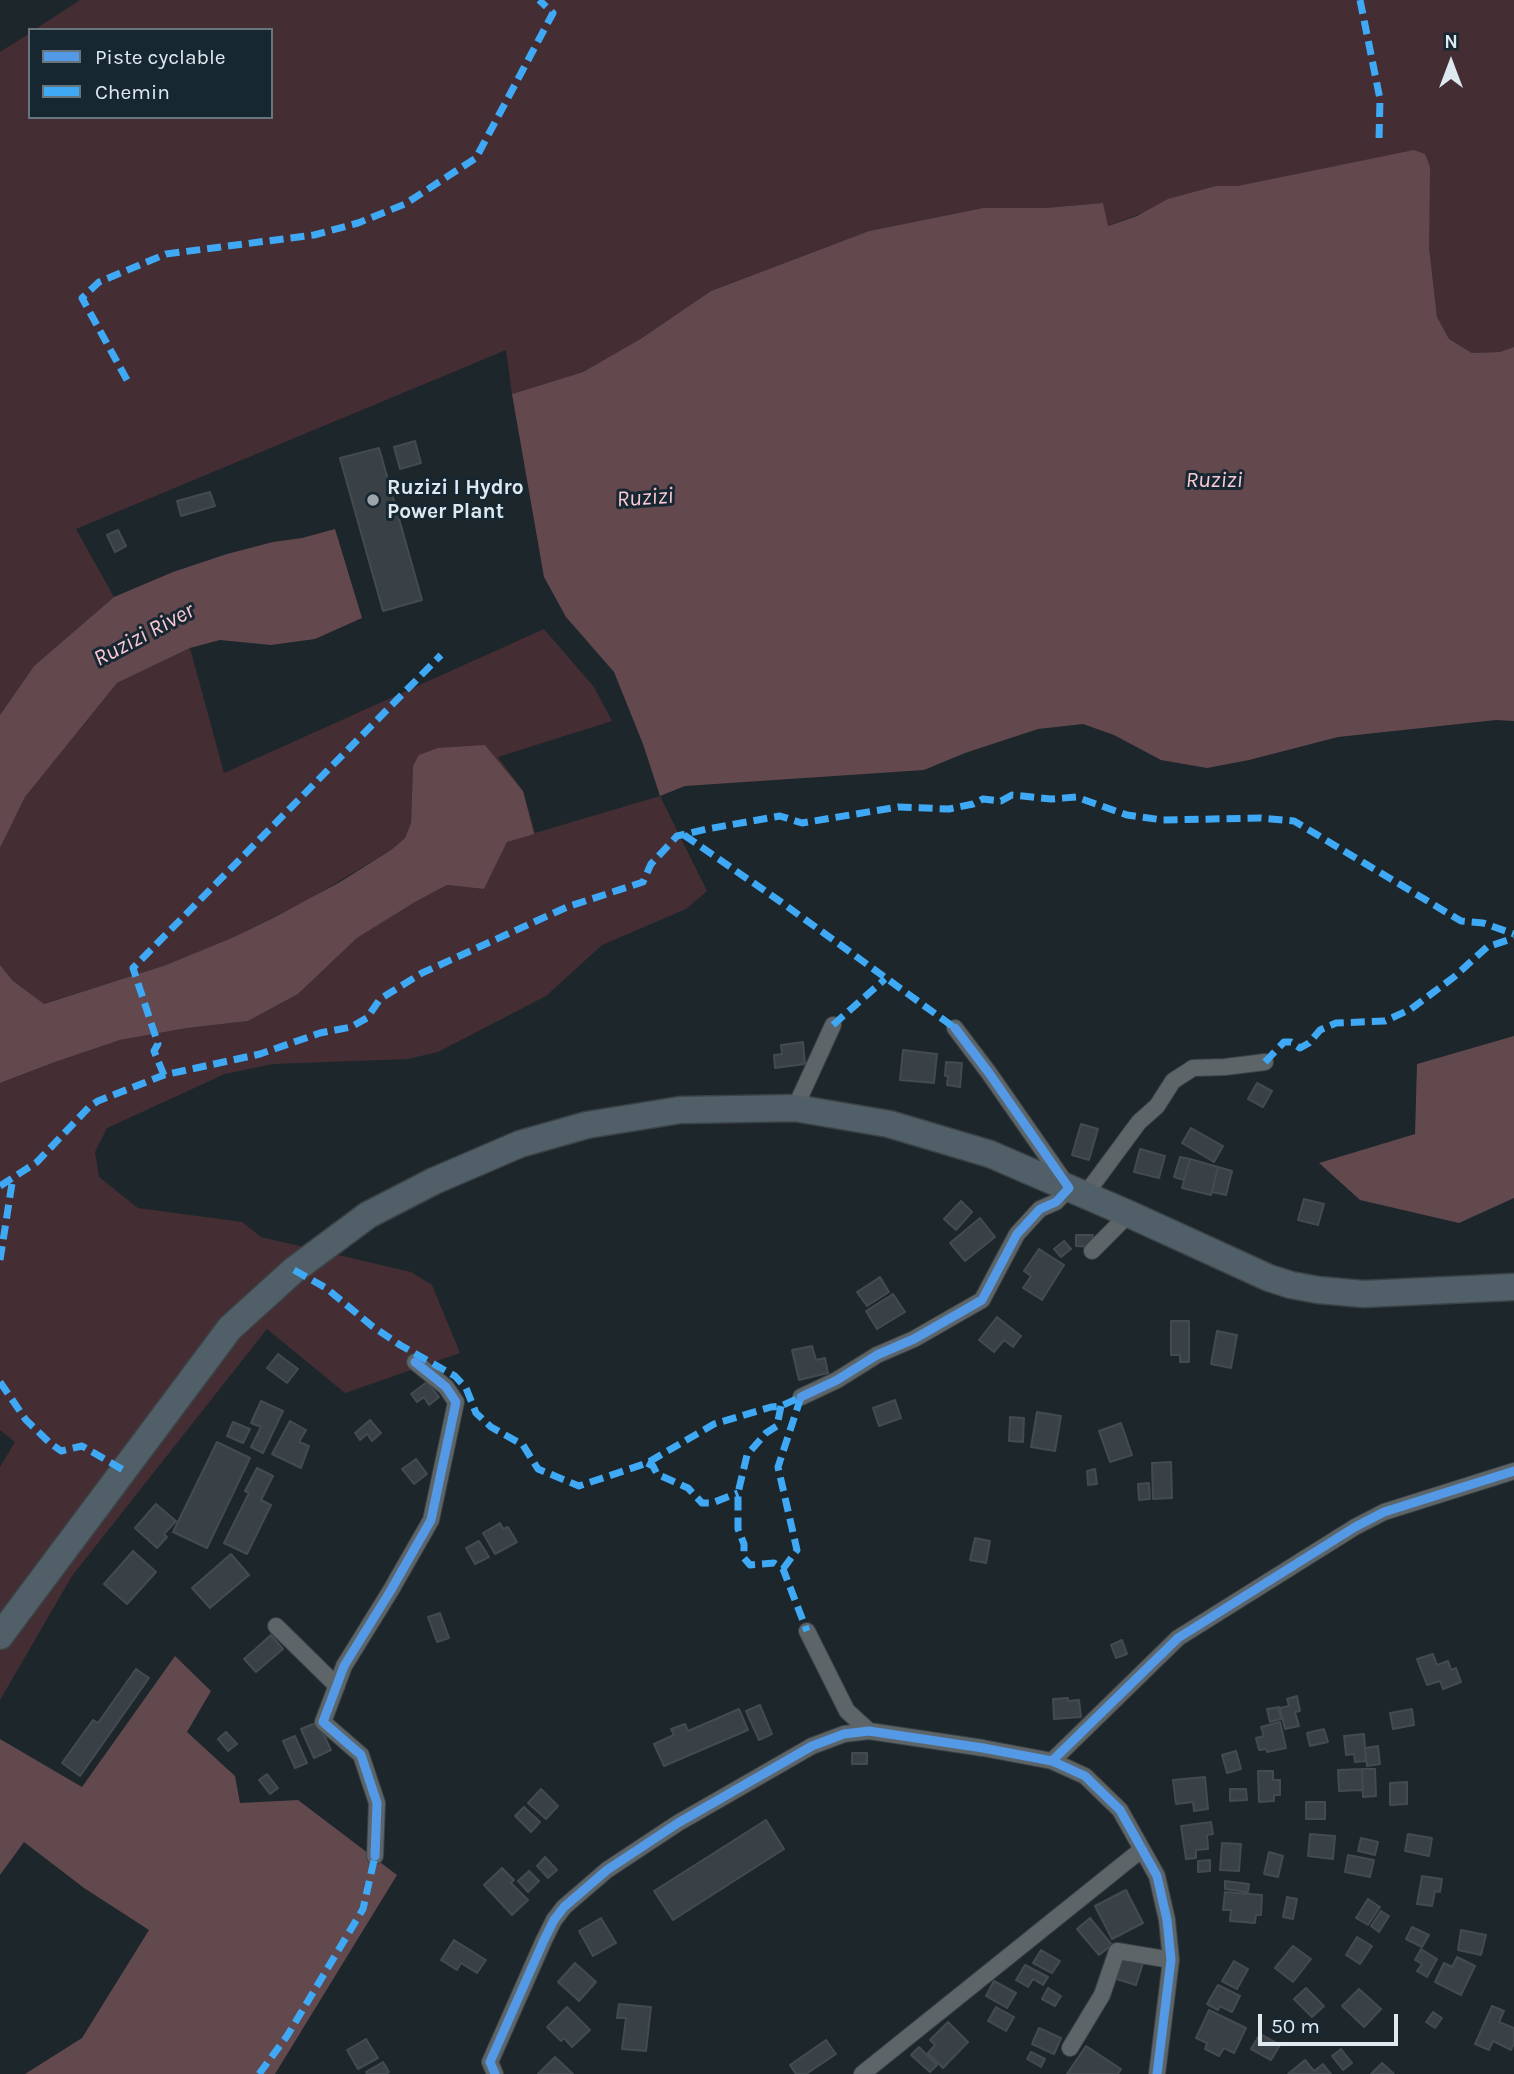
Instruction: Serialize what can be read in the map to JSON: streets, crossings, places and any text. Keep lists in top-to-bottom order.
{
  "water": ["Ruzizi", "Ruzizi River"],
  "places": ["Ruzizi I Hydro Power Plant"],
  "legend": ["Piste cyclable", "Chemin"],
  "scale_bar": "50 m",
  "north": "top"
}
